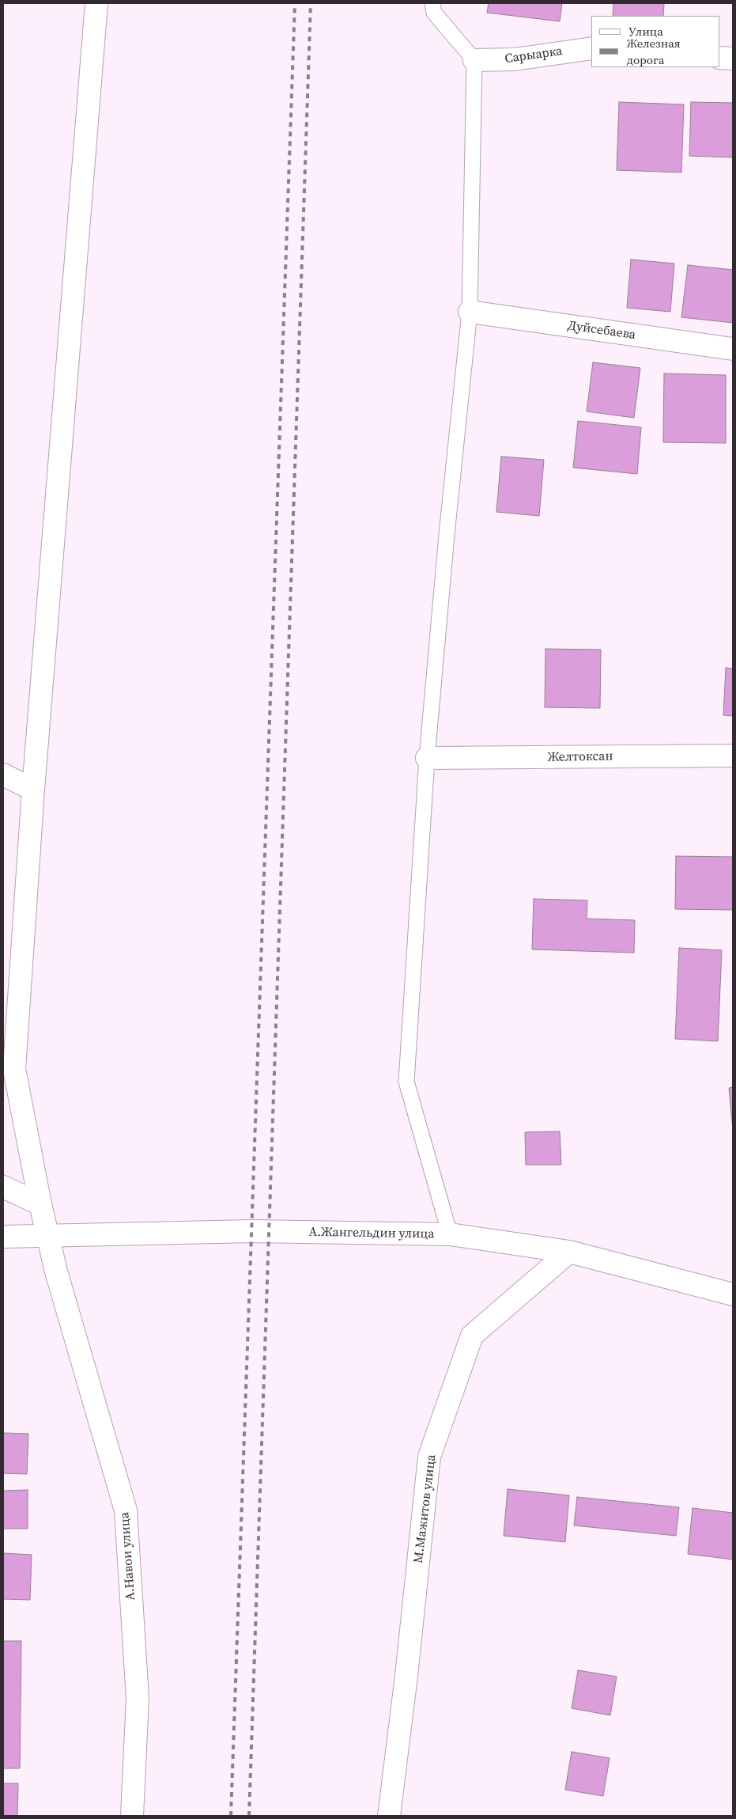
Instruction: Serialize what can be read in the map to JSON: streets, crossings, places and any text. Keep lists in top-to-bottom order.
{
  "streets": {
    "street": [
      "Сарыарка",
      "Дуйсебаева",
      "Желтоксан",
      "А.Жангельдин улица",
      "М.Мажитов улица",
      "А.Навои улица"
    ]
  },
  "crossings": [
    ["А.Жангельдин улица", "М.Мажитов улица"],
    ["А.Жангельдин улица", "А.Навои улица"]
  ],
  "legend": ["Улица", "Железная дорога"]
}
